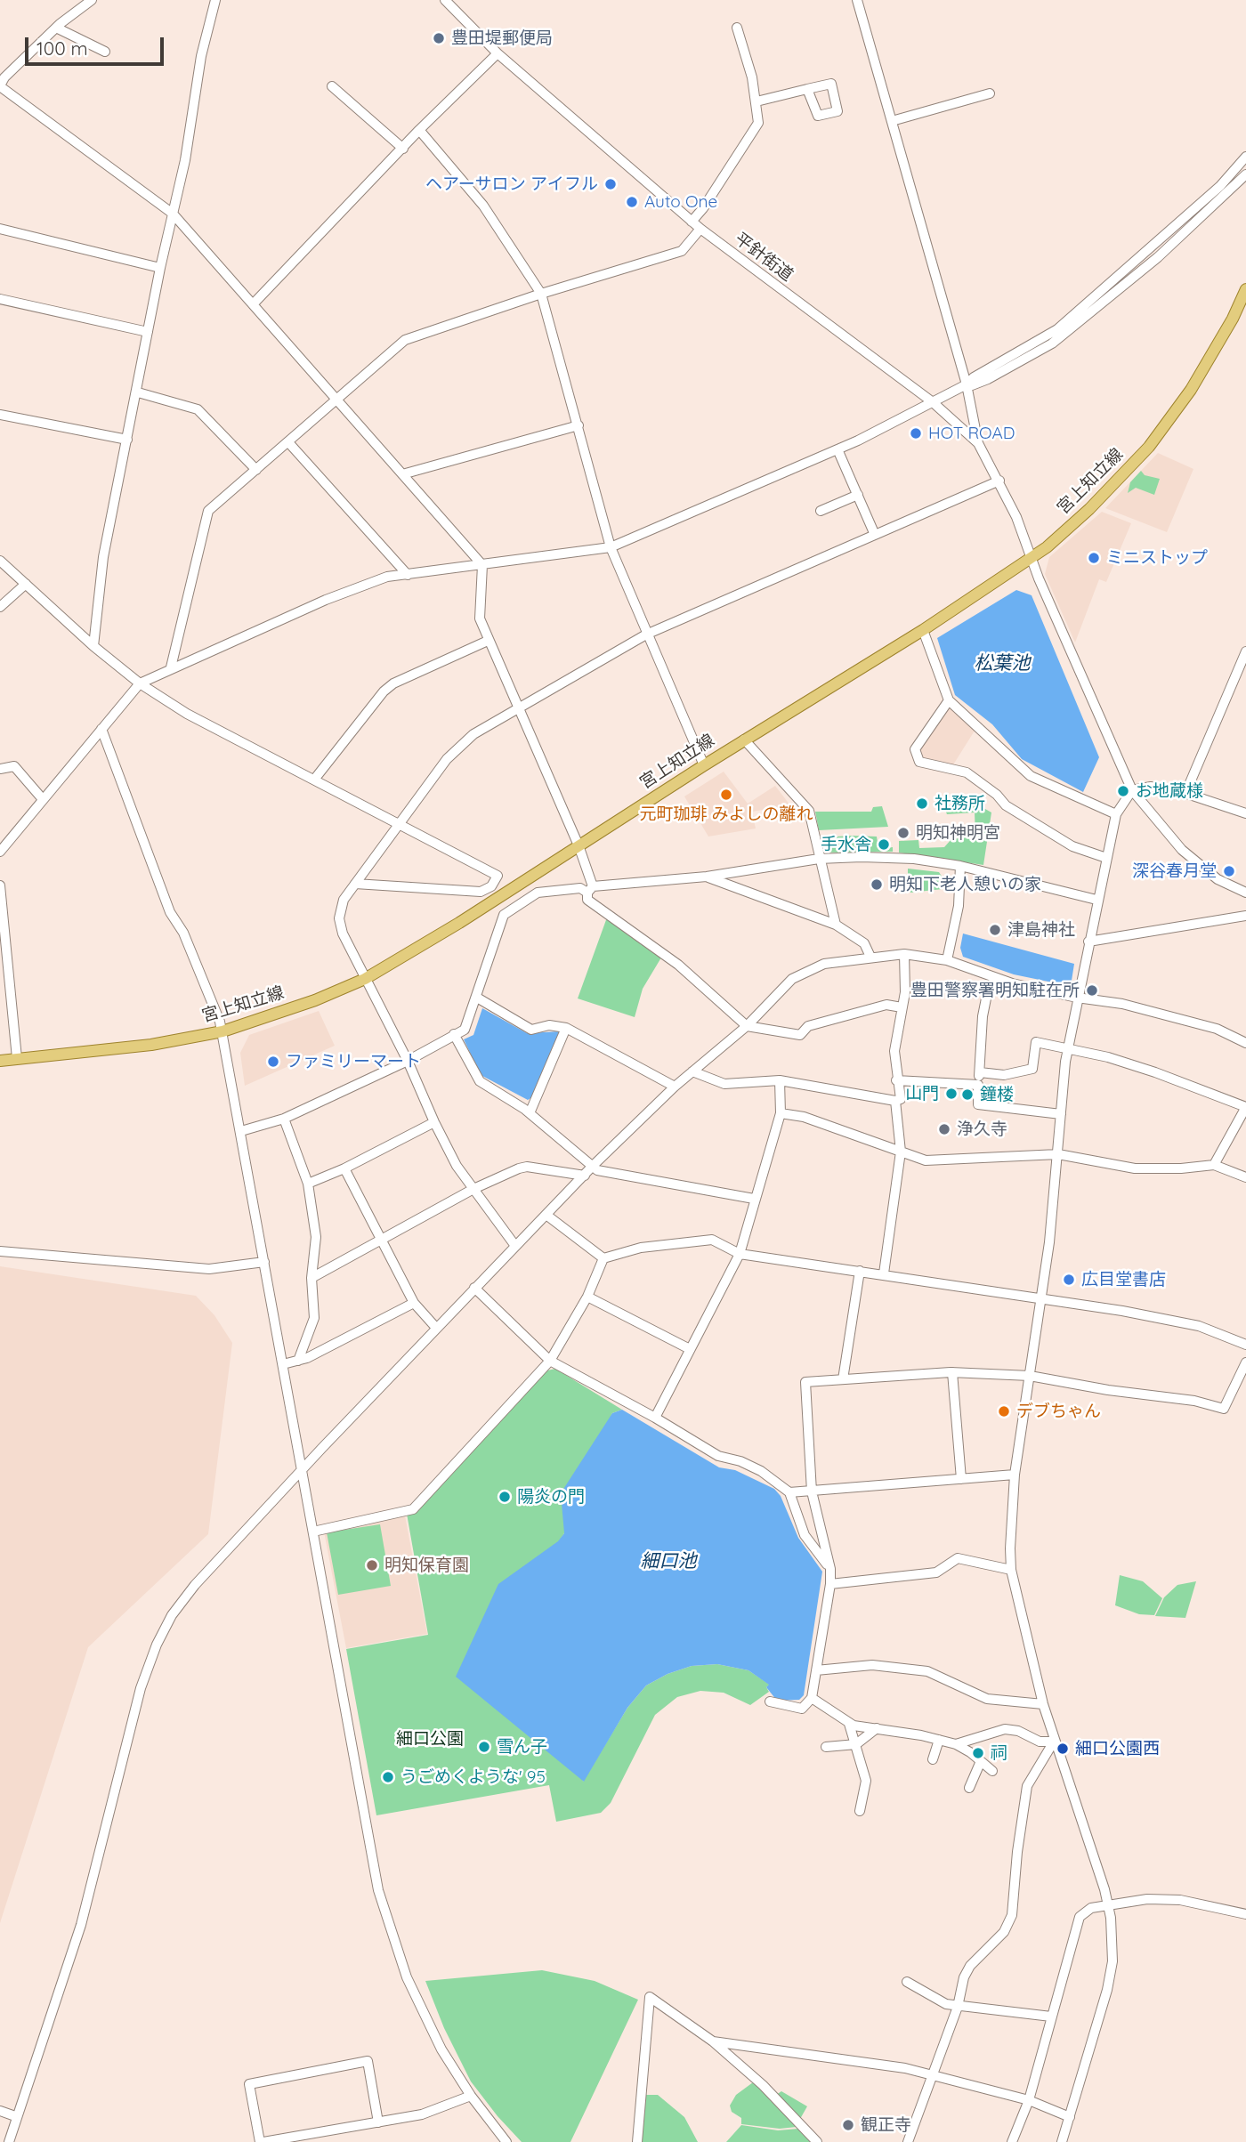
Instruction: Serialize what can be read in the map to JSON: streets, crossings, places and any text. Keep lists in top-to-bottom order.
{
  "streets": {
    "main road": ["宮上知立線"],
    "street": ["平針街道"]
  },
  "crossings": [
    ["平針街道", "宮上知立線"]
  ],
  "water": ["松葉池", "細口池"],
  "parks": ["細口公園"],
  "places": [
    "豊田堤郵便局",
    "ヘアーサロン アイフル",
    "Auto One",
    "HOT ROAD",
    "ミニストップ",
    "お地蔵様",
    "元町珈琲 みよしの離れ",
    "社務所",
    "明知神明宮",
    "手水舎",
    "深谷春月堂",
    "明知下老人憩いの家",
    "津島神社",
    "豊田警察署明知駐在所",
    "ファミリーマート",
    "山門",
    "鐘楼",
    "浄久寺",
    "広目堂書店",
    "デブちゃん",
    "陽炎の門",
    "明知保育園",
    "雪ん子",
    "細口公園西",
    "祠",
    "うごめくような' 95",
    "観正寺"
  ],
  "scale_bar": "100 m"
}
